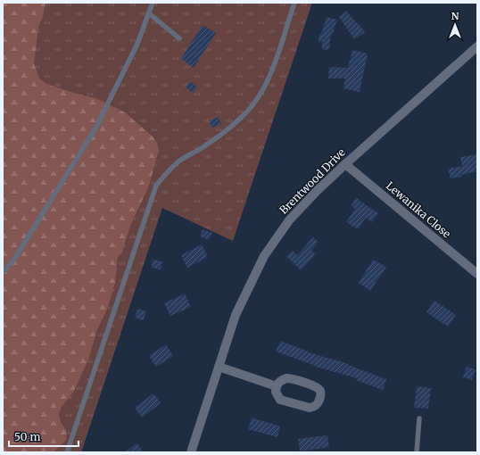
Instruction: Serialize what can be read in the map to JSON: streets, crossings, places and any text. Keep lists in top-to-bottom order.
{
  "streets": {
    "street": ["Brentwood Drive", "Lewanika Close"]
  },
  "crossings": [
    ["Brentwood Drive", "Lewanika Close"]
  ],
  "scale_bar": "50 m",
  "north": "top"
}
